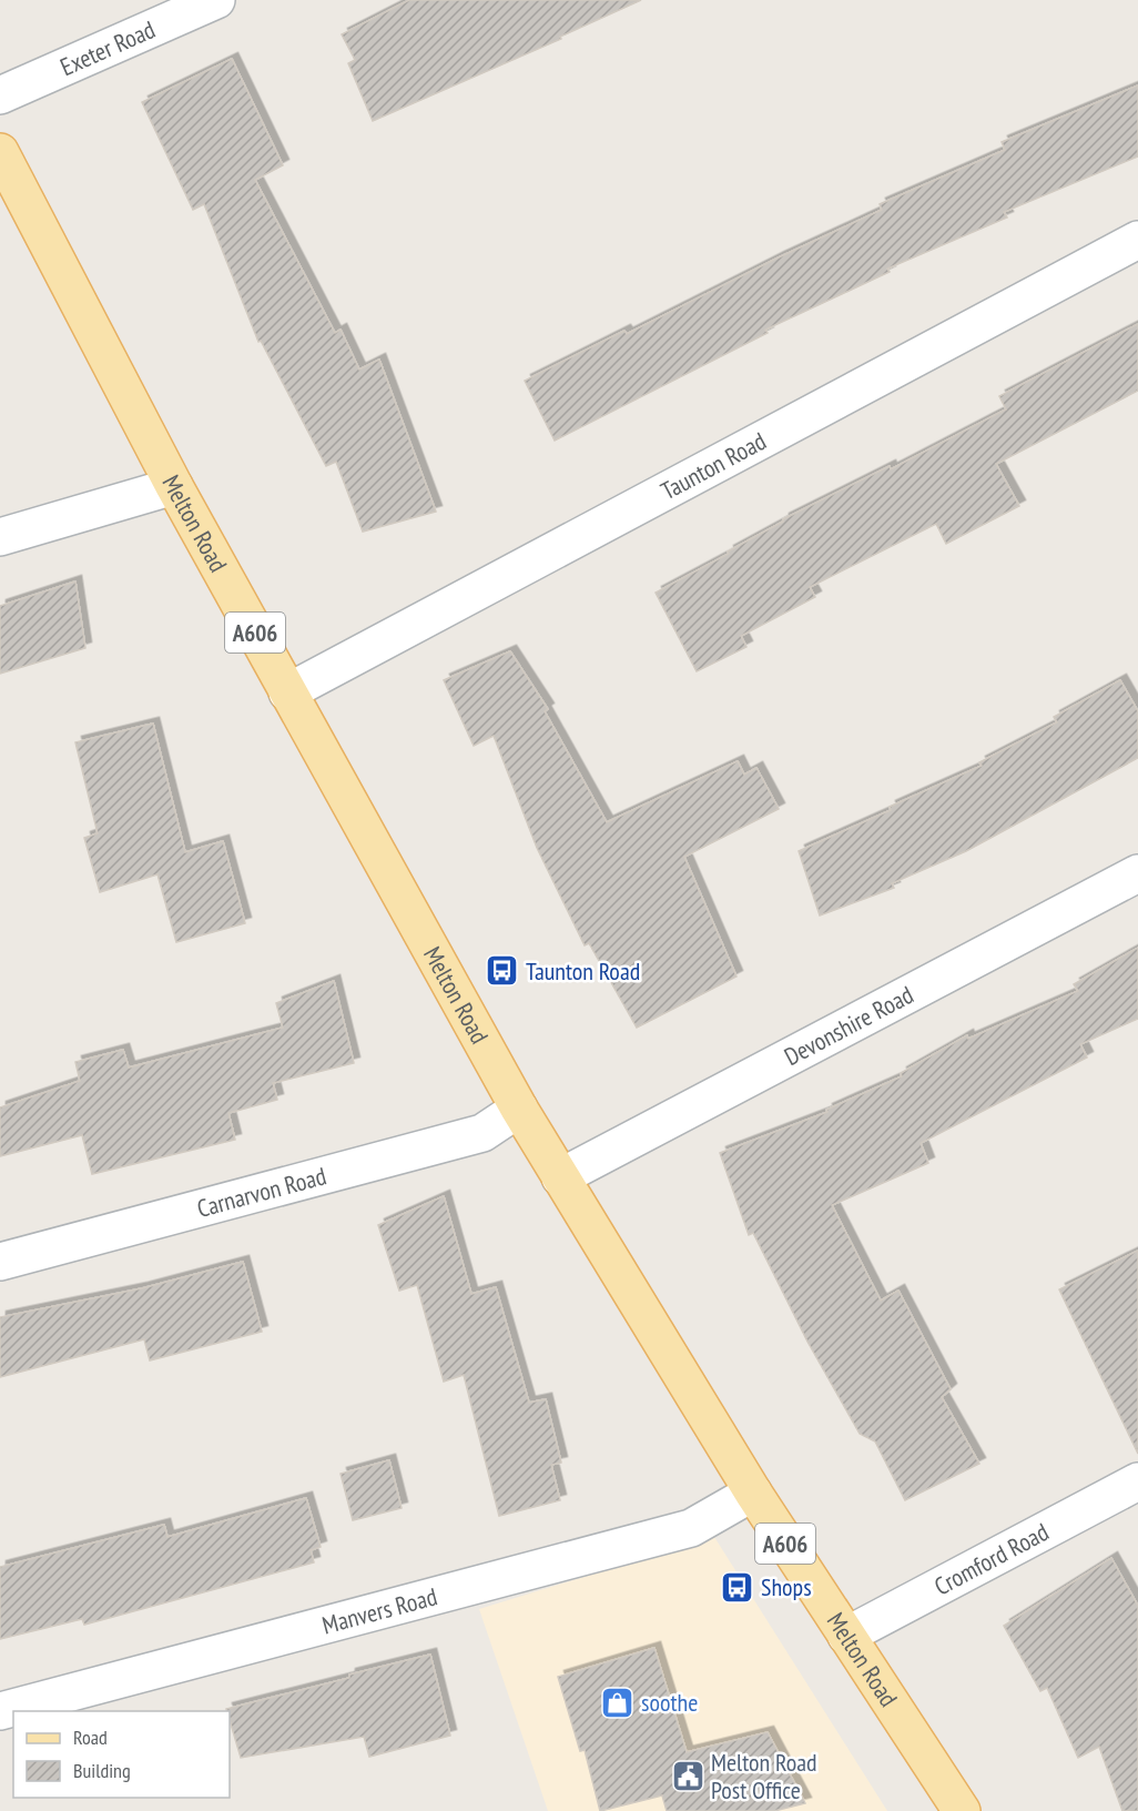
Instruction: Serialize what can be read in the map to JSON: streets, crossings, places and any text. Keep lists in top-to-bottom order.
{
  "streets": {
    "main road": ["Melton Road", "A606"],
    "street": [
      "Exeter Road",
      "Taunton Road",
      "Devonshire Road",
      "Carnarvon Road",
      "Cromford Road",
      "Manvers Road"
    ]
  },
  "crossings": [
    ["Taunton Road", "Melton Road"],
    ["Melton Road", "Devonshire Road"],
    ["Melton Road", "Carnarvon Road"],
    ["Melton Road", "Cromford Road"],
    ["Melton Road", "Manvers Road"]
  ],
  "places": {
    "bus stop": ["Taunton Road", "Shops"],
    "shop": ["soothe"],
    "public building": ["Melton Road Post Office"]
  },
  "legend": ["Road", "Building"]
}
